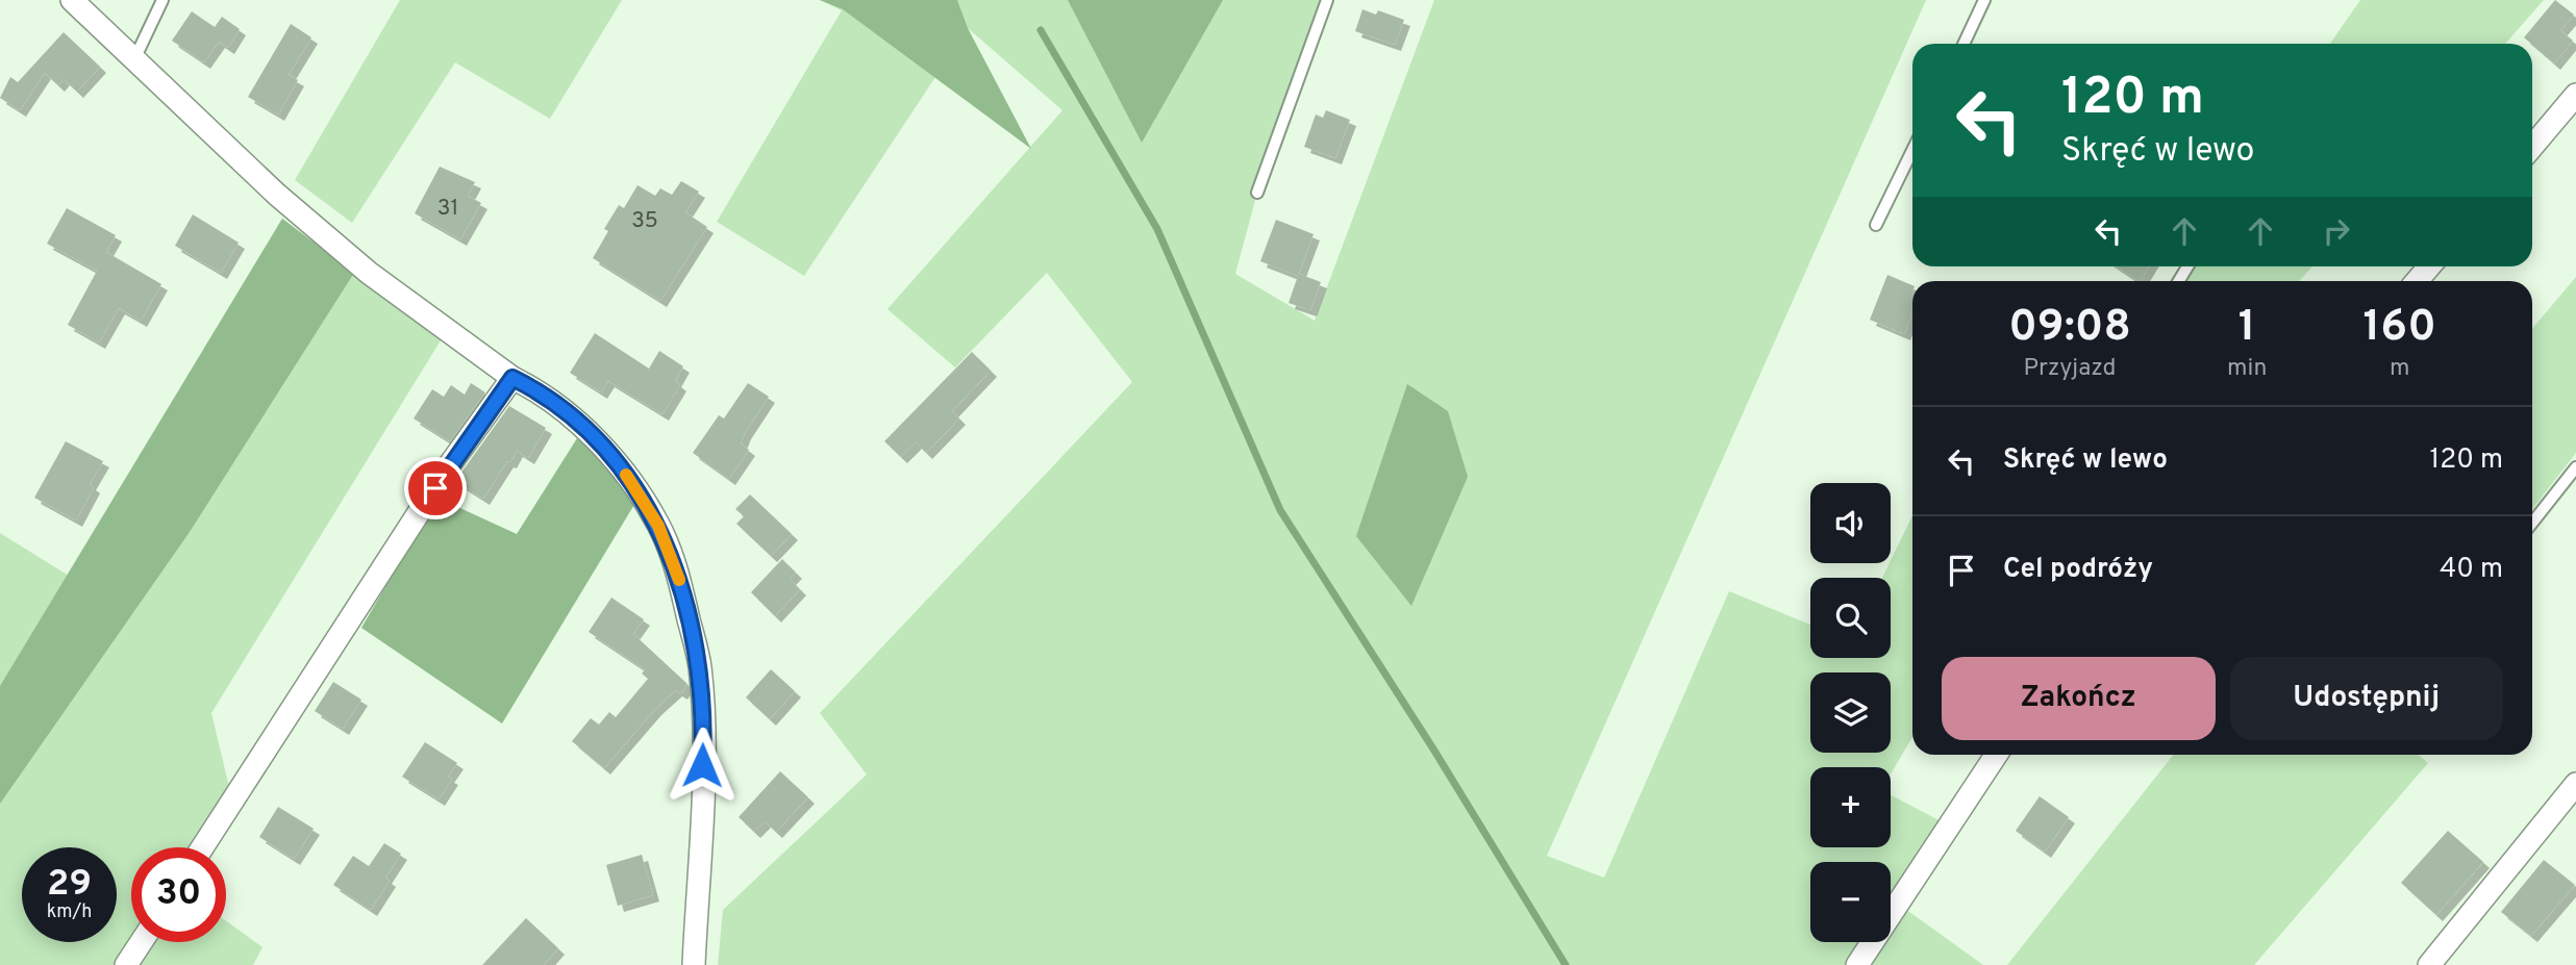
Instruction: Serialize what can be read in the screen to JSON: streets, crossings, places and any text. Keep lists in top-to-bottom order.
{
  "house_numbers": ["31", "35"],
  "page": {
    "turn": ["120 m", "Skręć w lewo"],
    "eta": [
      "09:08",
      "Przyjazd",
      "1",
      "min",
      "160",
      "m"
    ],
    "list": [
      {
        "name": "Skręć w lewo",
        "value": "120 m"
      },
      {
        "name": "Cel podróży",
        "value": "40 m"
      }
    ],
    "map_buttons": ["+", "−"],
    "buttons": ["Zakończ", "Udostępnij"],
    "speed": "29 km/h",
    "limit": "30"
  }
}
